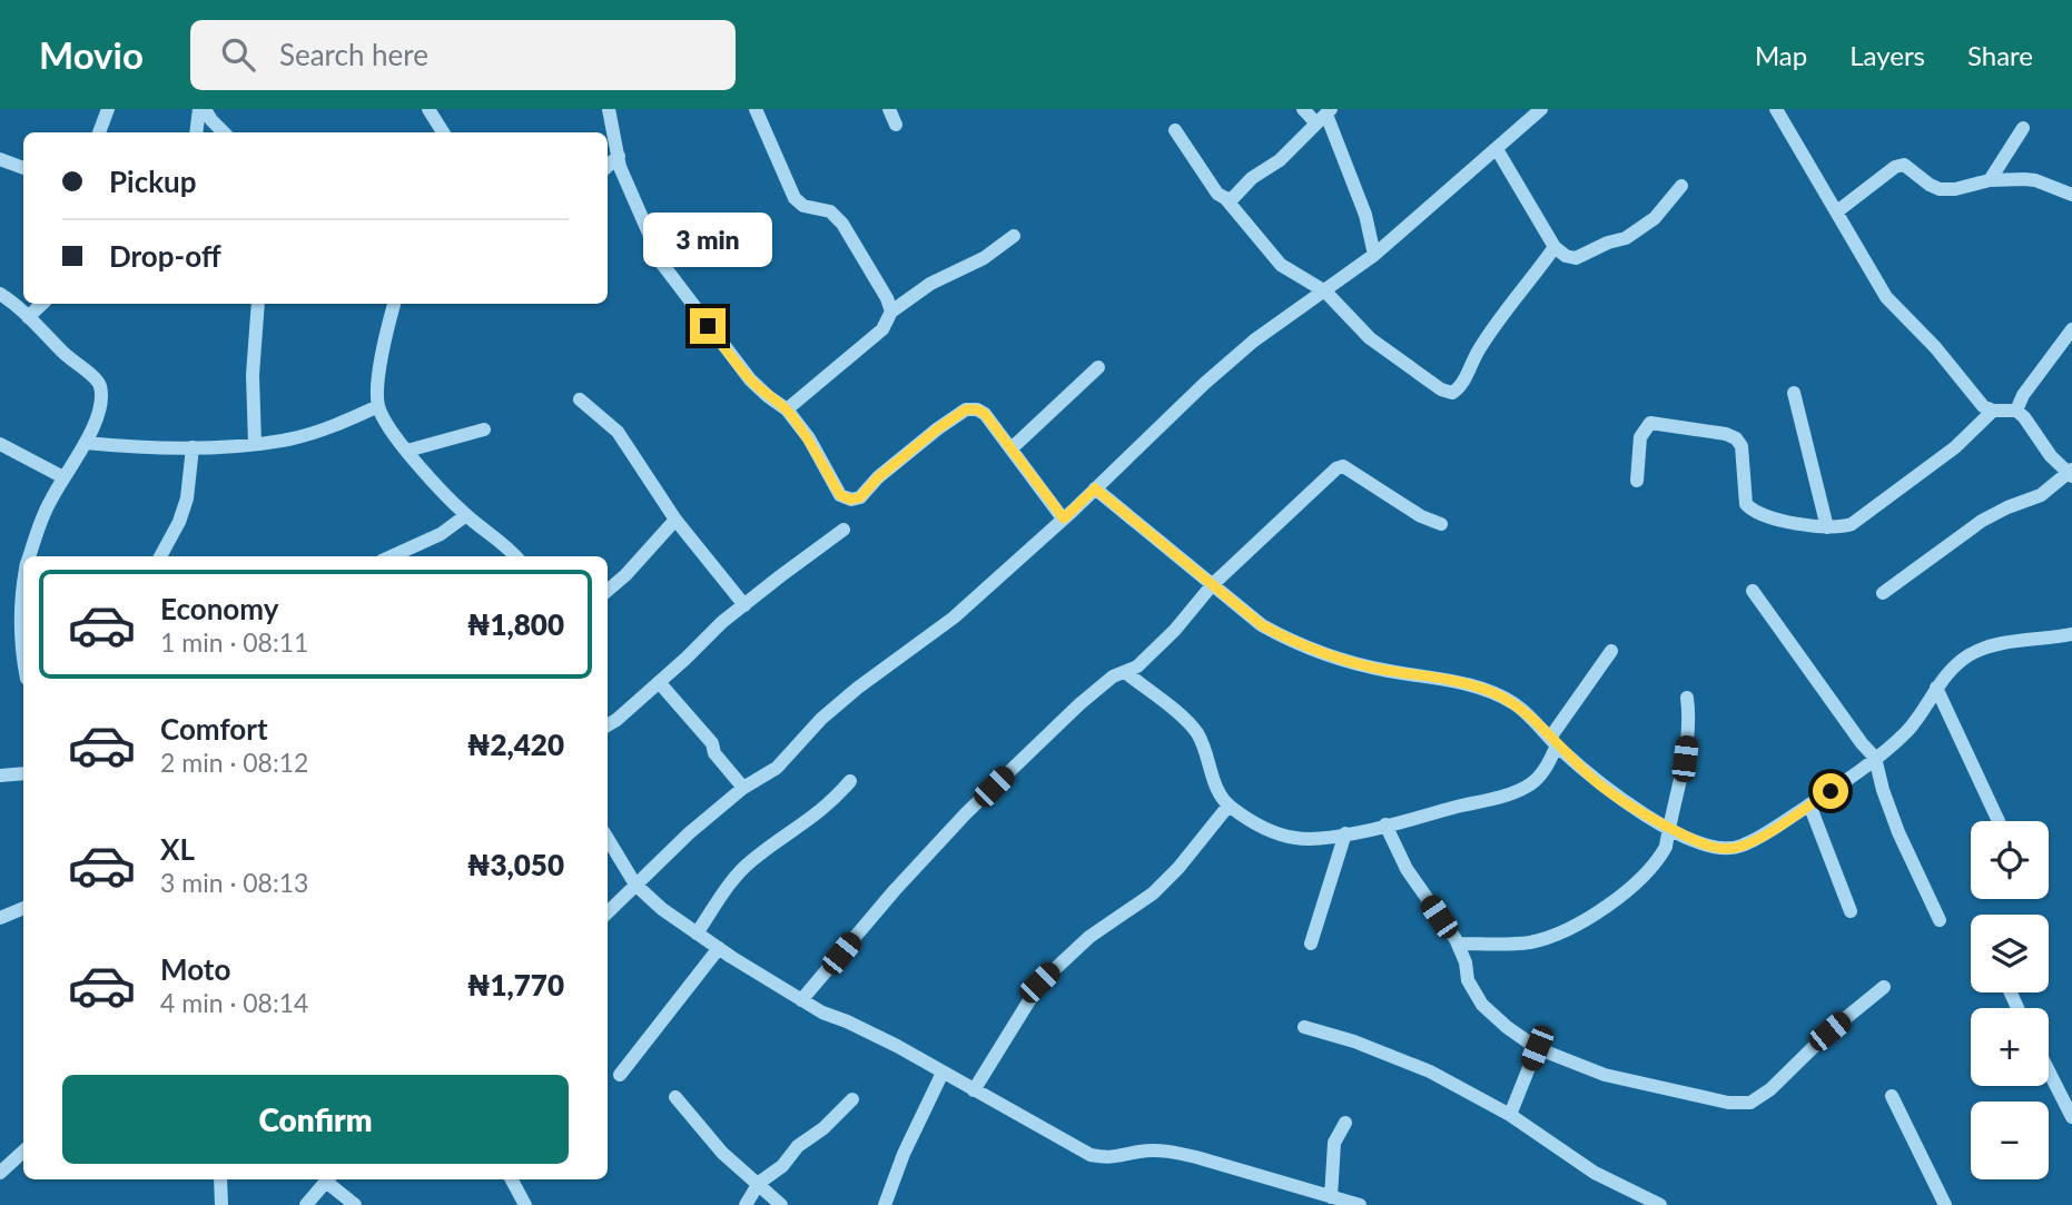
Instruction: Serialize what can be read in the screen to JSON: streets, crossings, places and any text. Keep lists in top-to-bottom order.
{
  "page": {
    "header": "Movio",
    "search": "Search here",
    "nav": ["Map", "Layers", "Share"],
    "banner": ["Pickup", "Drop-off"],
    "bubble": "3 min",
    "list": [
      {
        "name": "Economy",
        "note": "1 min · 08:11",
        "value": "₦1,800"
      },
      {
        "name": "Comfort",
        "note": "2 min · 08:12",
        "value": "₦2,420"
      },
      {
        "name": "XL",
        "note": "3 min · 08:13",
        "value": "₦3,050"
      },
      {
        "name": "Moto",
        "note": "4 min · 08:14",
        "value": "₦1,770"
      }
    ],
    "map_buttons": ["+", "−"],
    "buttons": "Confirm"
  }
}
